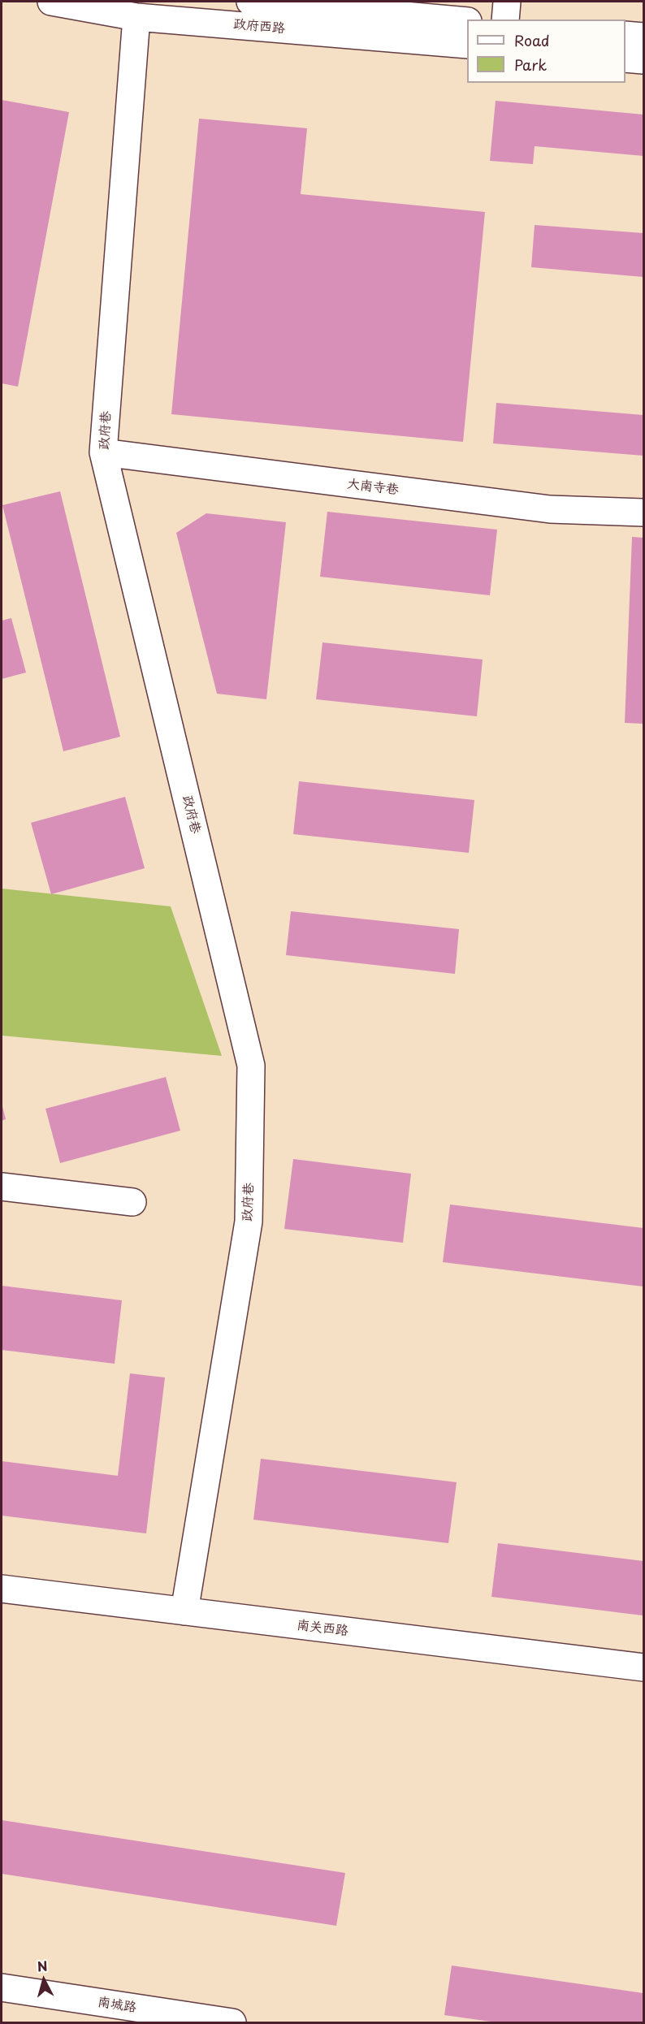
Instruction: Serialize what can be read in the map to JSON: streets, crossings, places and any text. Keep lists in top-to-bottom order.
{
  "streets": {
    "street": [
      "政府西路",
      "政府巷",
      "大南寺巷",
      "南关西路",
      "南城路"
    ]
  },
  "crossings": [
    ["政府西路", "政府巷"],
    ["政府巷", "大南寺巷"],
    ["政府巷", "南关西路"]
  ],
  "legend": ["Road", "Park"],
  "north": "top"
}
